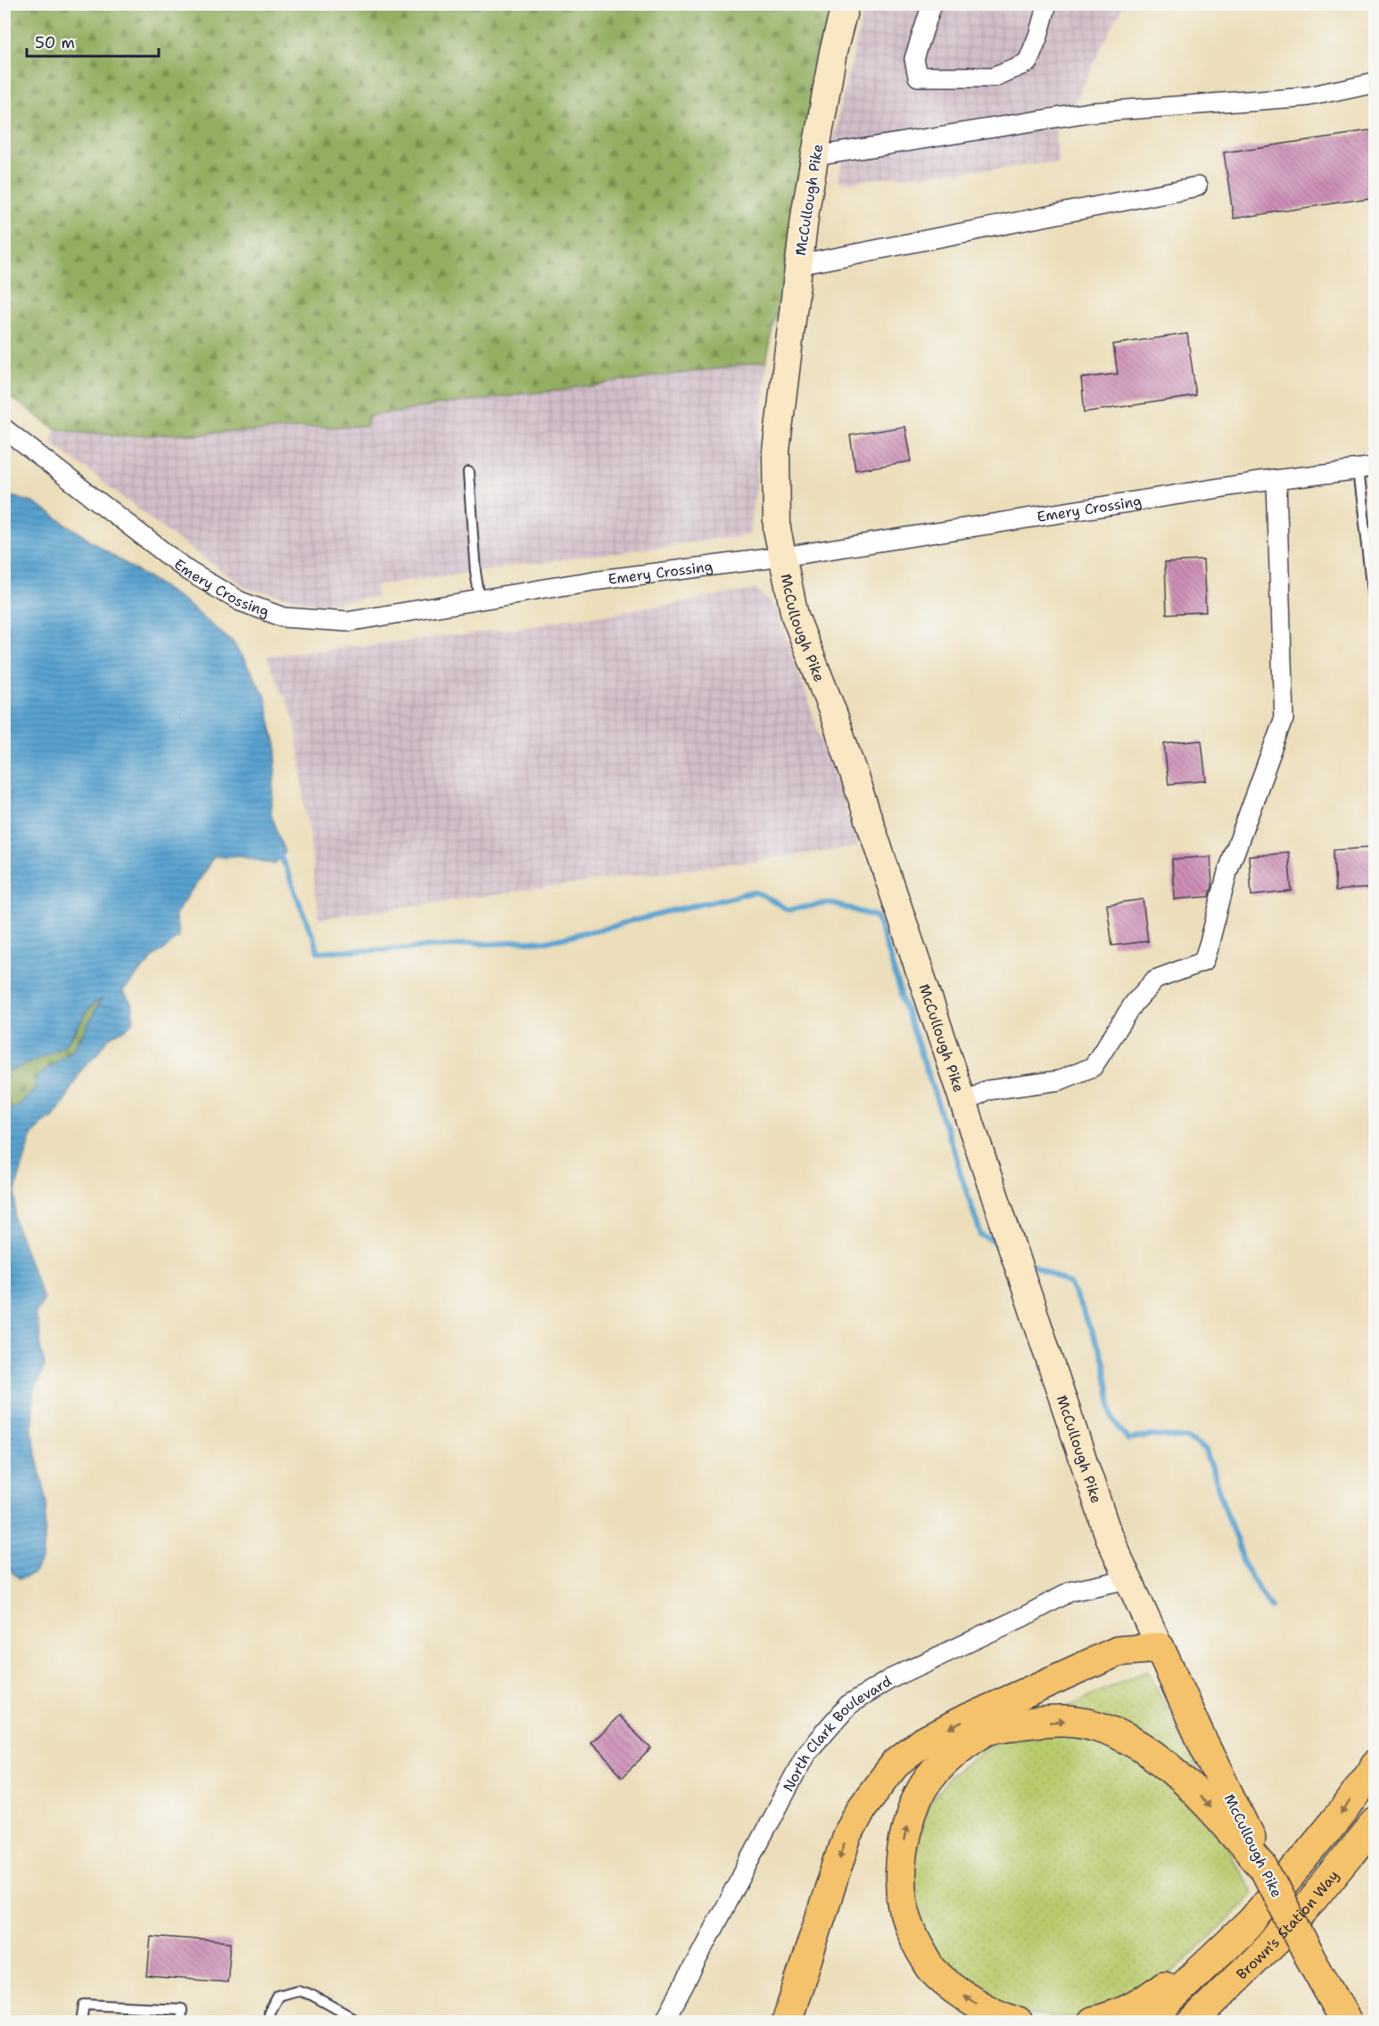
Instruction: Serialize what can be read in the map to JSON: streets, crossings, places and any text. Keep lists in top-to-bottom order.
{
  "streets": {
    "main road": ["McCullough Pike", "Brown's Station Way"],
    "street": ["Emery Crossing", "North Clark Boulevard"]
  },
  "crossings": [
    ["McCullough Pike", "Emery Crossing"],
    ["McCullough Pike", "North Clark Boulevard"]
  ],
  "scale_bar": "50 m"
}
